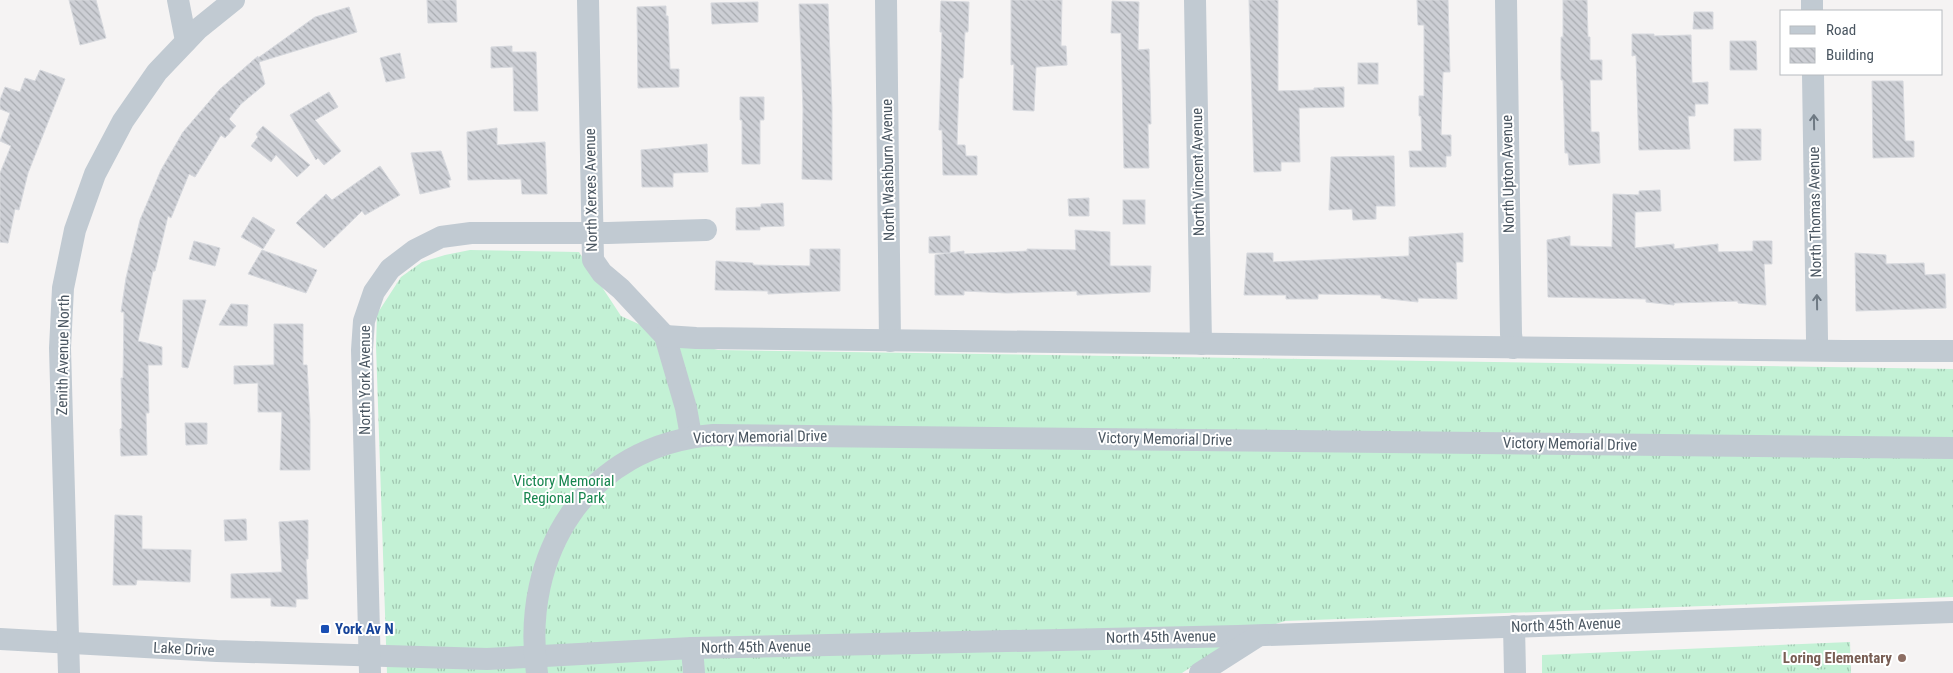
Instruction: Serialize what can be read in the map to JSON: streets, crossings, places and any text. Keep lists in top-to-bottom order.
{
  "streets": {
    "street": [
      "North Washburn Avenue",
      "North Vincent Avenue",
      "North Upton Avenue",
      "North Xerxes Avenue",
      "North Thomas Avenue",
      "Zenith Avenue North",
      "North York Avenue",
      "Victory Memorial Drive",
      "North 45th Avenue",
      "Lake Drive"
    ]
  },
  "crossings": [
    ["North Xerxes Avenue", "North York Avenue"],
    ["North Xerxes Avenue", "Victory Memorial Drive"],
    ["Zenith Avenue North", "Lake Drive"],
    ["North York Avenue", "North 45th Avenue"],
    ["North York Avenue", "Lake Drive"],
    ["Victory Memorial Drive", "North 45th Avenue"],
    ["North 45th Avenue", "Lake Drive"]
  ],
  "one_way": ["North Thomas Avenue"],
  "parks": ["Victory Memorial Regional Park"],
  "places": {
    "transit": ["York Av N"],
    "other": ["Loring Elementary"]
  },
  "legend": ["Road", "Building"]
}
